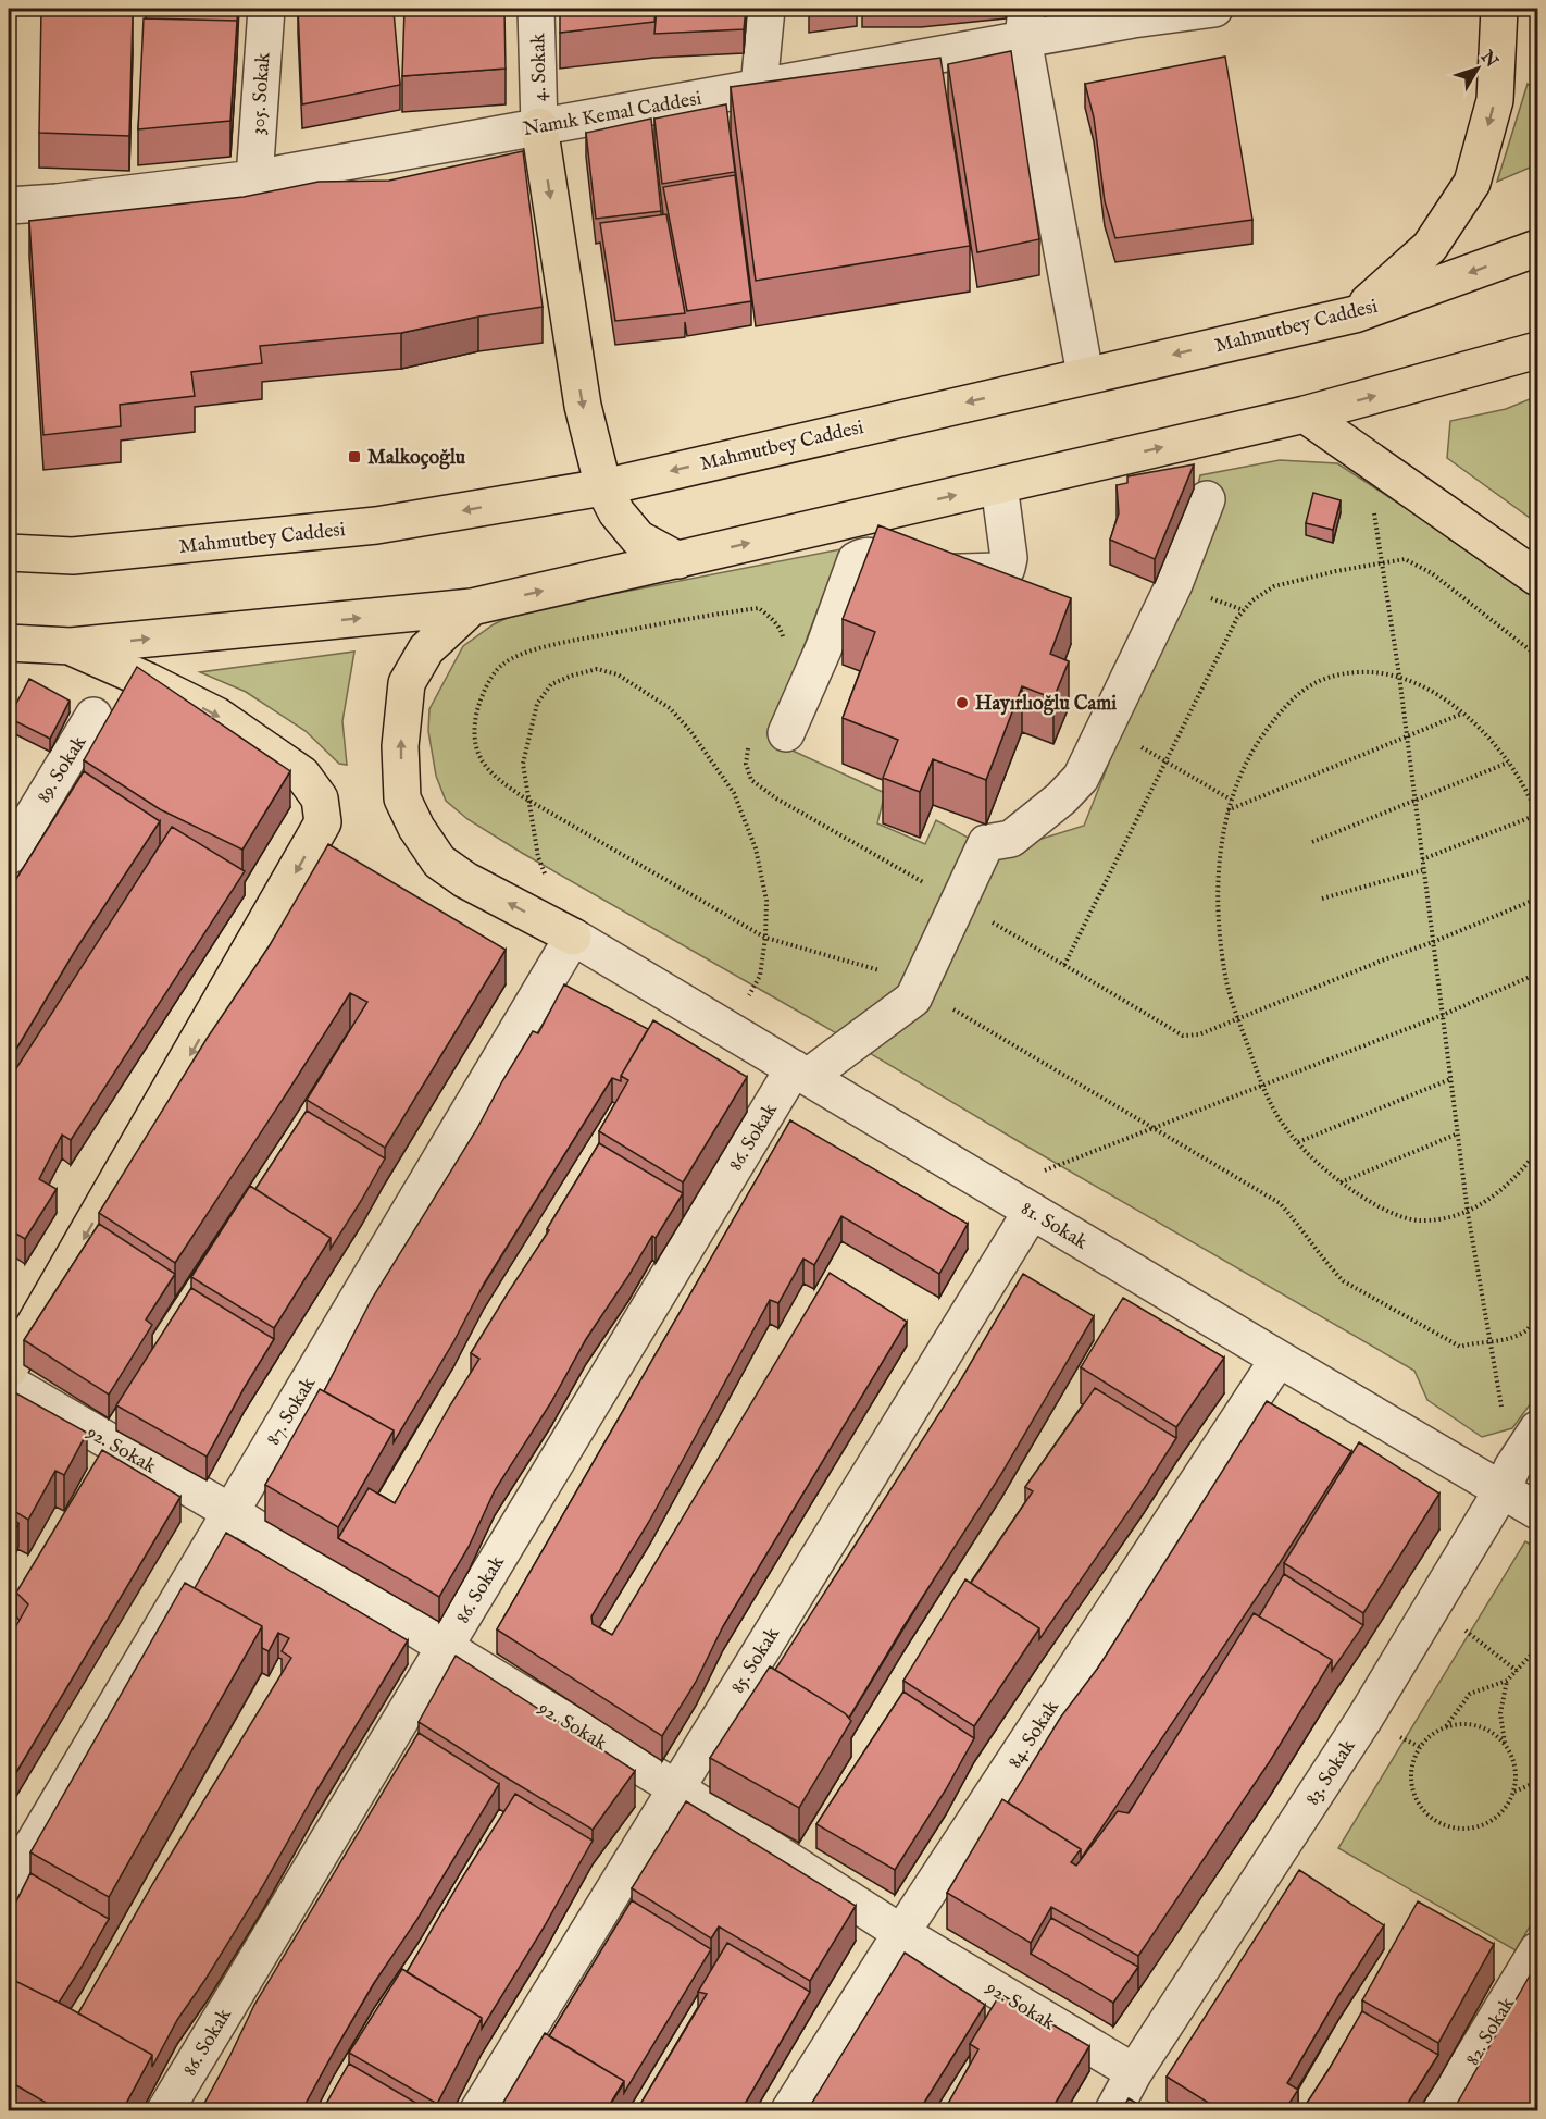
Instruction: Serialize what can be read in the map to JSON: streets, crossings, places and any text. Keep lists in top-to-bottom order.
{
  "streets": {
    "main road": ["Mahmutbey Caddesi"],
    "street": [
      "4. Sokak",
      "305. Sokak",
      "Namık Kemal Caddesi",
      "89. Sokak",
      "86. Sokak",
      "81. Sokak",
      "87. Sokak",
      "92. Sokak",
      "85. Sokak",
      "84. Sokak",
      "83. Sokak",
      "82. Sokak"
    ]
  },
  "crossings": [
    ["4. Sokak", "Namık Kemal Caddesi"],
    ["305. Sokak", "Namık Kemal Caddesi"],
    ["86. Sokak", "81. Sokak"],
    ["86. Sokak", "92. Sokak"],
    ["81. Sokak", "87. Sokak"],
    ["81. Sokak", "85. Sokak"],
    ["81. Sokak", "84. Sokak"],
    ["81. Sokak", "83. Sokak"],
    ["87. Sokak", "92. Sokak"],
    ["92. Sokak", "85. Sokak"],
    ["92. Sokak", "84. Sokak"],
    ["92. Sokak", "83. Sokak"]
  ],
  "places": {
    "transit": ["Malkoçoğlu"],
    "other": ["Hayırlıoğlu Cami"]
  },
  "north": "top right"
}
